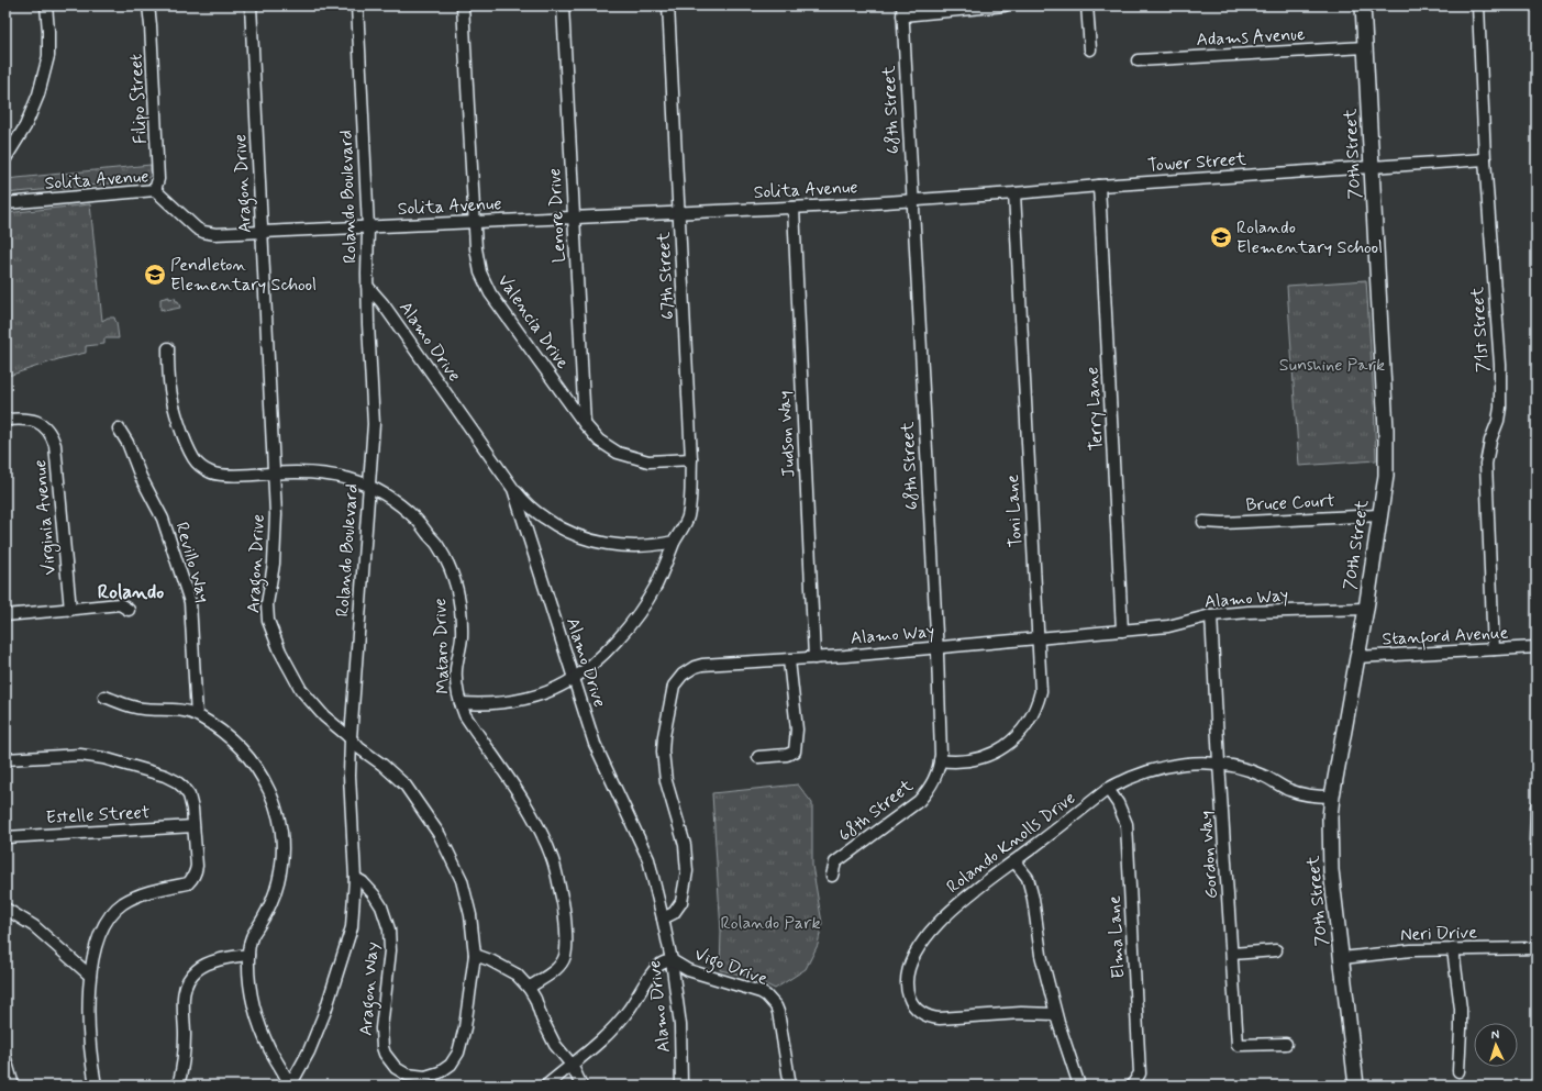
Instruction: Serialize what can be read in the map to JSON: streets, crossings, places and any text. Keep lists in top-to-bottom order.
{
  "streets": {
    "main road": ["70th Street"],
    "street": [
      "Adams Avenue",
      "Filipo Street",
      "68th Street",
      "Tower Street",
      "Solita Avenue",
      "Aragon Drive",
      "Rolando Boulevard",
      "Lenore Drive",
      "67th Street",
      "Valencia Drive",
      "71st Street",
      "Alamo Drive",
      "Terry Lane",
      "Judson Way",
      "Bruce Court",
      "Toni Lane",
      "Virginia Avenue",
      "Revillo Way",
      "Alamo Way",
      "Stanford Avenue",
      "Mataro Drive",
      "Estelle Street",
      "Rolando Knolls Drive",
      "Gordon Way",
      "Neri Drive",
      "Elma Lane",
      "Vigo Drive",
      "Aragon Way"
    ]
  },
  "crossings": [
    ["Adams Avenue", "70th Street"],
    ["Filipo Street", "Solita Avenue"],
    ["68th Street", "Tower Street"],
    ["68th Street", "Solita Avenue"],
    ["68th Street", "Toni Lane"],
    ["68th Street", "Alamo Way"],
    ["70th Street", "Tower Street"],
    ["70th Street", "Bruce Court"],
    ["70th Street", "Alamo Way"],
    ["70th Street", "Stanford Avenue"],
    ["70th Street", "Rolando Knolls Drive"],
    ["70th Street", "Neri Drive"],
    ["Tower Street", "Solita Avenue"],
    ["Tower Street", "71st Street"],
    ["Tower Street", "Terry Lane"],
    ["Tower Street", "Toni Lane"],
    ["Solita Avenue", "Aragon Drive"],
    ["Solita Avenue", "Rolando Boulevard"],
    ["Solita Avenue", "Lenore Drive"],
    ["Solita Avenue", "67th Street"],
    ["Solita Avenue", "Valencia Drive"],
    ["Solita Avenue", "Judson Way"],
    ["Aragon Drive", "Rolando Boulevard"],
    ["Aragon Drive", "Mataro Drive"],
    ["Aragon Drive", "Aragon Way"],
    ["Rolando Boulevard", "Alamo Drive"],
    ["Rolando Boulevard", "Mataro Drive"],
    ["Rolando Boulevard", "Aragon Way"],
    ["Lenore Drive", "Valencia Drive"],
    ["67th Street", "Valencia Drive"],
    ["67th Street", "Alamo Drive"],
    ["67th Street", "Mataro Drive"],
    ["71st Street", "Stanford Avenue"],
    ["Alamo Drive", "Alamo Way"],
    ["Alamo Drive", "Vigo Drive"],
    ["Terry Lane", "Alamo Way"],
    ["Judson Way", "Alamo Way"],
    ["Toni Lane", "Alamo Way"],
    ["Alamo Way", "Gordon Way"],
    ["Rolando Knolls Drive", "Gordon Way"],
    ["Rolando Knolls Drive", "Elma Lane"]
  ],
  "districts": ["Rolando"],
  "parks": ["Sunshine Park", "Rolando Park"],
  "places": {
    "school or university": ["Rolando Elementary School", "Pendleton Elementary School"]
  },
  "north": "top"
}
